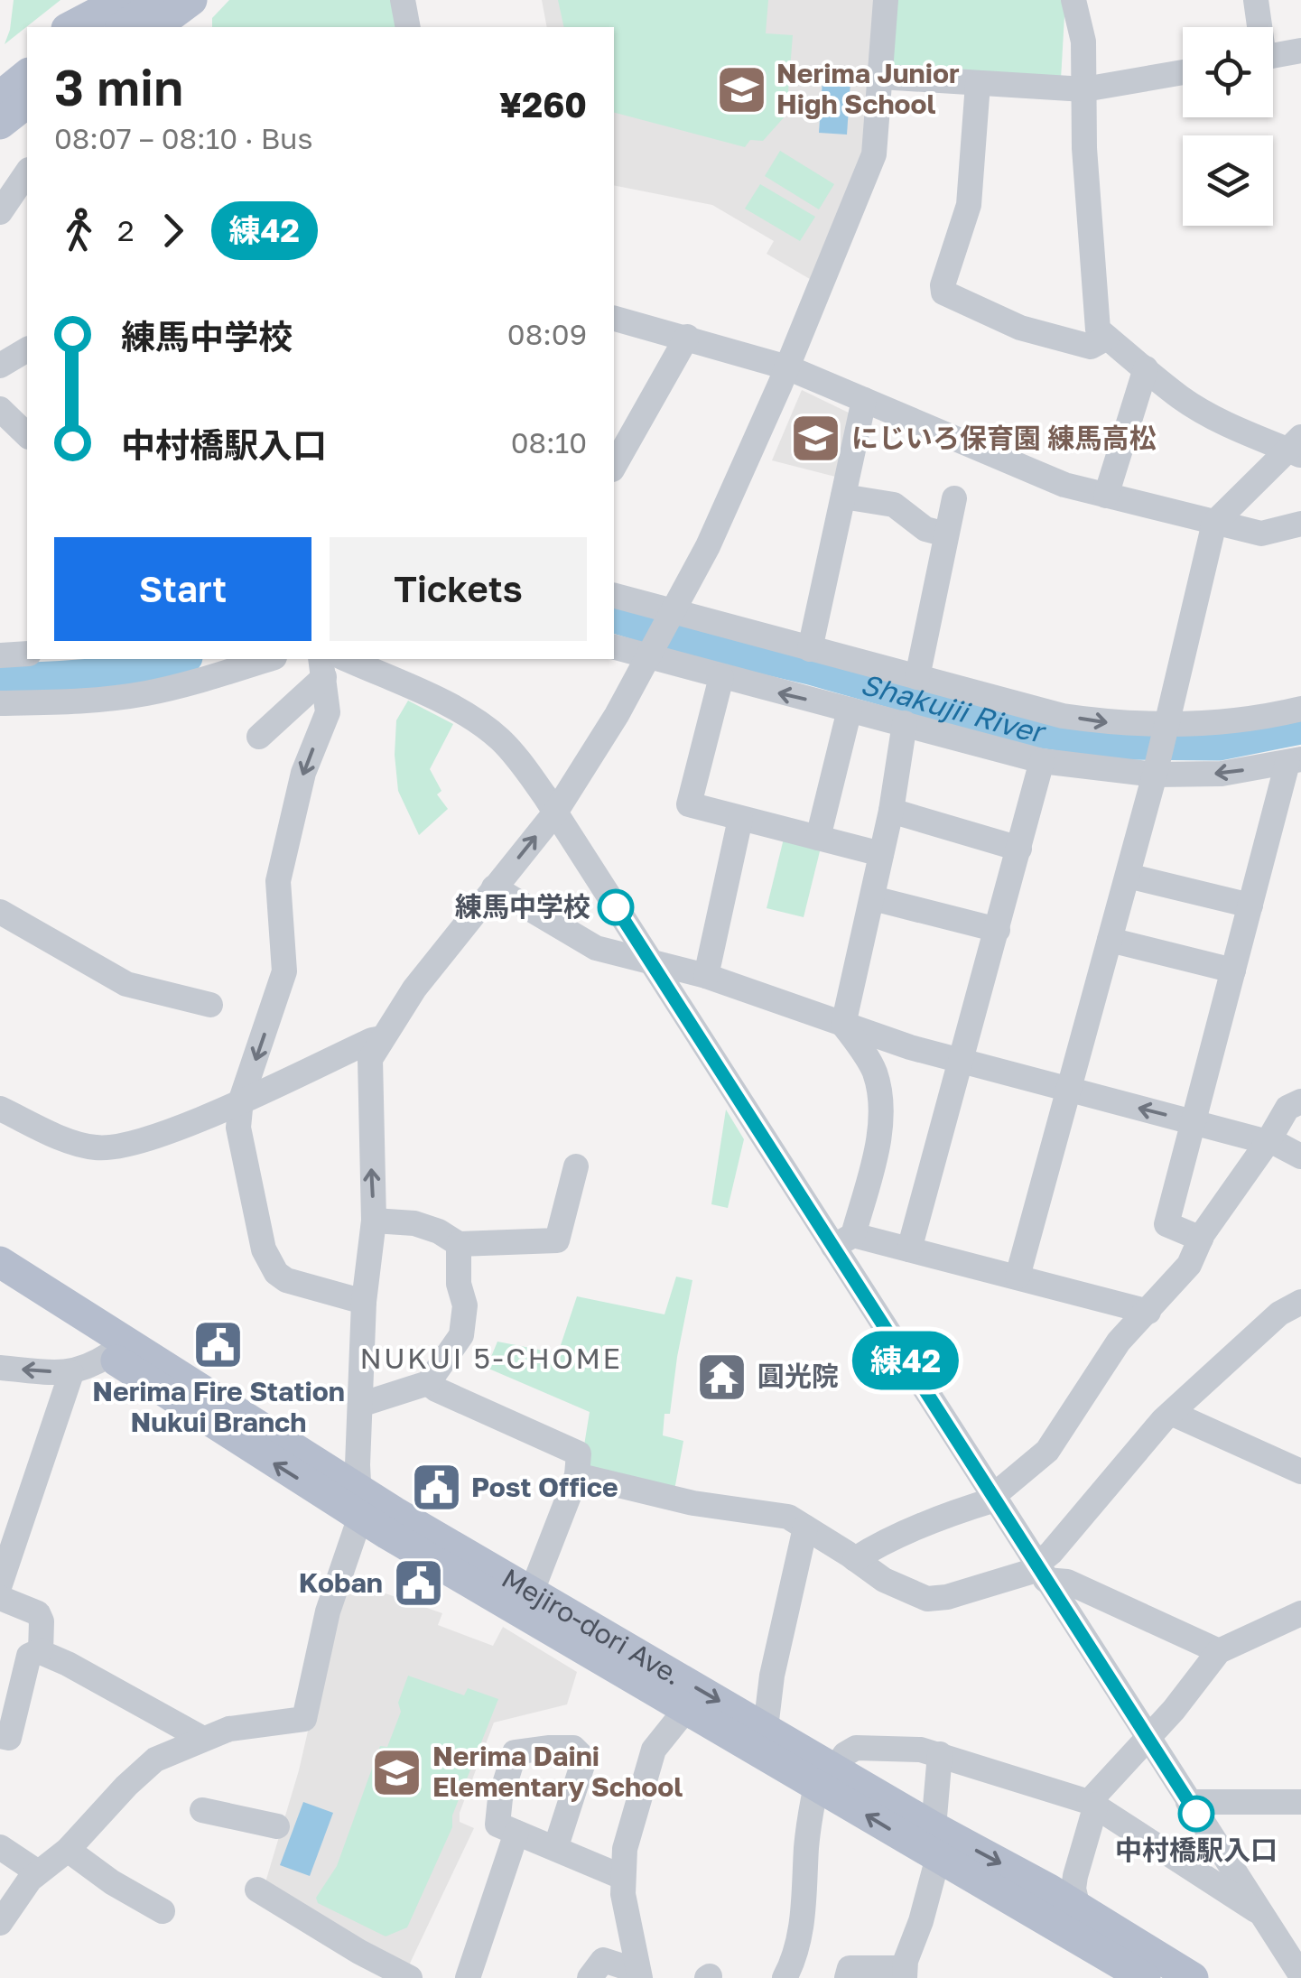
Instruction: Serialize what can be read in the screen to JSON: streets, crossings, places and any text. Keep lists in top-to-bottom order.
{
  "streets": {
    "main road": ["Mejiro-dori Ave."]
  },
  "districts": ["NUKUI 5-CHOME"],
  "water": ["Shakujii River"],
  "places": {
    "school or university": ["Nerima Junior High School", "にじいろ保育園 練馬高松", "Nerima Daini Elementary School"],
    "other": ["練馬中学校", "中村橋駅入口"],
    "public building": ["Nerima Fire Station Nukui Branch", "Post Office", "Koban"],
    "temple": ["圓光院"]
  },
  "lines": ["bus line 練42"],
  "page": {
    "on_map": "練42",
    "heading": ["3 min", "08:07 – 08:10 · Bus", "¥260"],
    "legs": ["2", "練42"],
    "list": [
      {
        "name": "練馬中学校",
        "value": "08:09"
      },
      {
        "name": "中村橋駅入口",
        "value": "08:10"
      }
    ],
    "buttons": ["Start", "Tickets"]
  }
}
